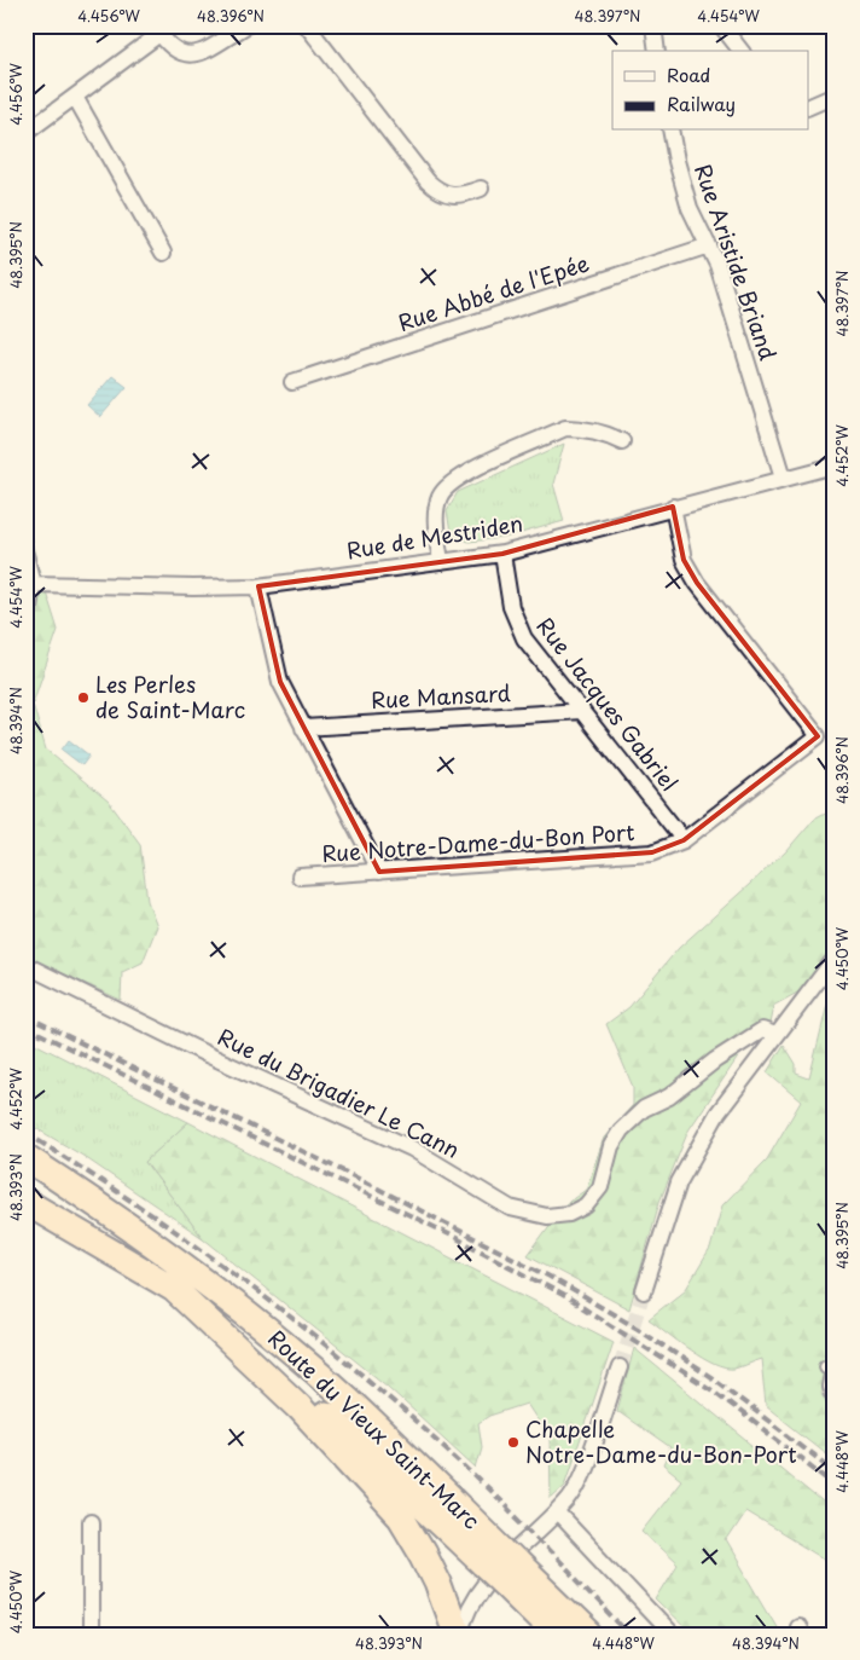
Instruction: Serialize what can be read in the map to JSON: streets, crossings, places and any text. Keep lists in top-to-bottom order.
{
  "streets": {
    "highway": ["Route du Vieux Saint-Marc"],
    "street": [
      "Rue Aristide Briand",
      "Rue Abbé de l'Epée",
      "Rue de Mestriden",
      "Rue Mansard",
      "Rue Jacques Gabriel",
      "Rue Notre-Dame-du-Bon Port",
      "Rue du Brigadier Le Cann"
    ]
  },
  "crossings": [
    ["Rue Aristide Briand", "Rue Abbé de l'Epée"],
    ["Rue Aristide Briand", "Rue de Mestriden"],
    ["Rue de Mestriden", "Rue Jacques Gabriel"],
    ["Rue de Mestriden", "Rue Notre-Dame-du-Bon Port"],
    ["Rue Mansard", "Rue Jacques Gabriel"],
    ["Rue Jacques Gabriel", "Rue Notre-Dame-du-Bon Port"]
  ],
  "places": ["Les Perles de Saint-Marc", "Chapelle Notre-Dame-du-Bon-Port"],
  "legend": ["Road", "Railway"],
  "coordinates": [
    "4.456°W",
    "48.396°N",
    "48.397°N",
    "4.454°W",
    "48.395°N",
    "4.452°W",
    "48.394°N",
    "4.450°W",
    "48.393°N",
    "4.448°W"
  ]
}
